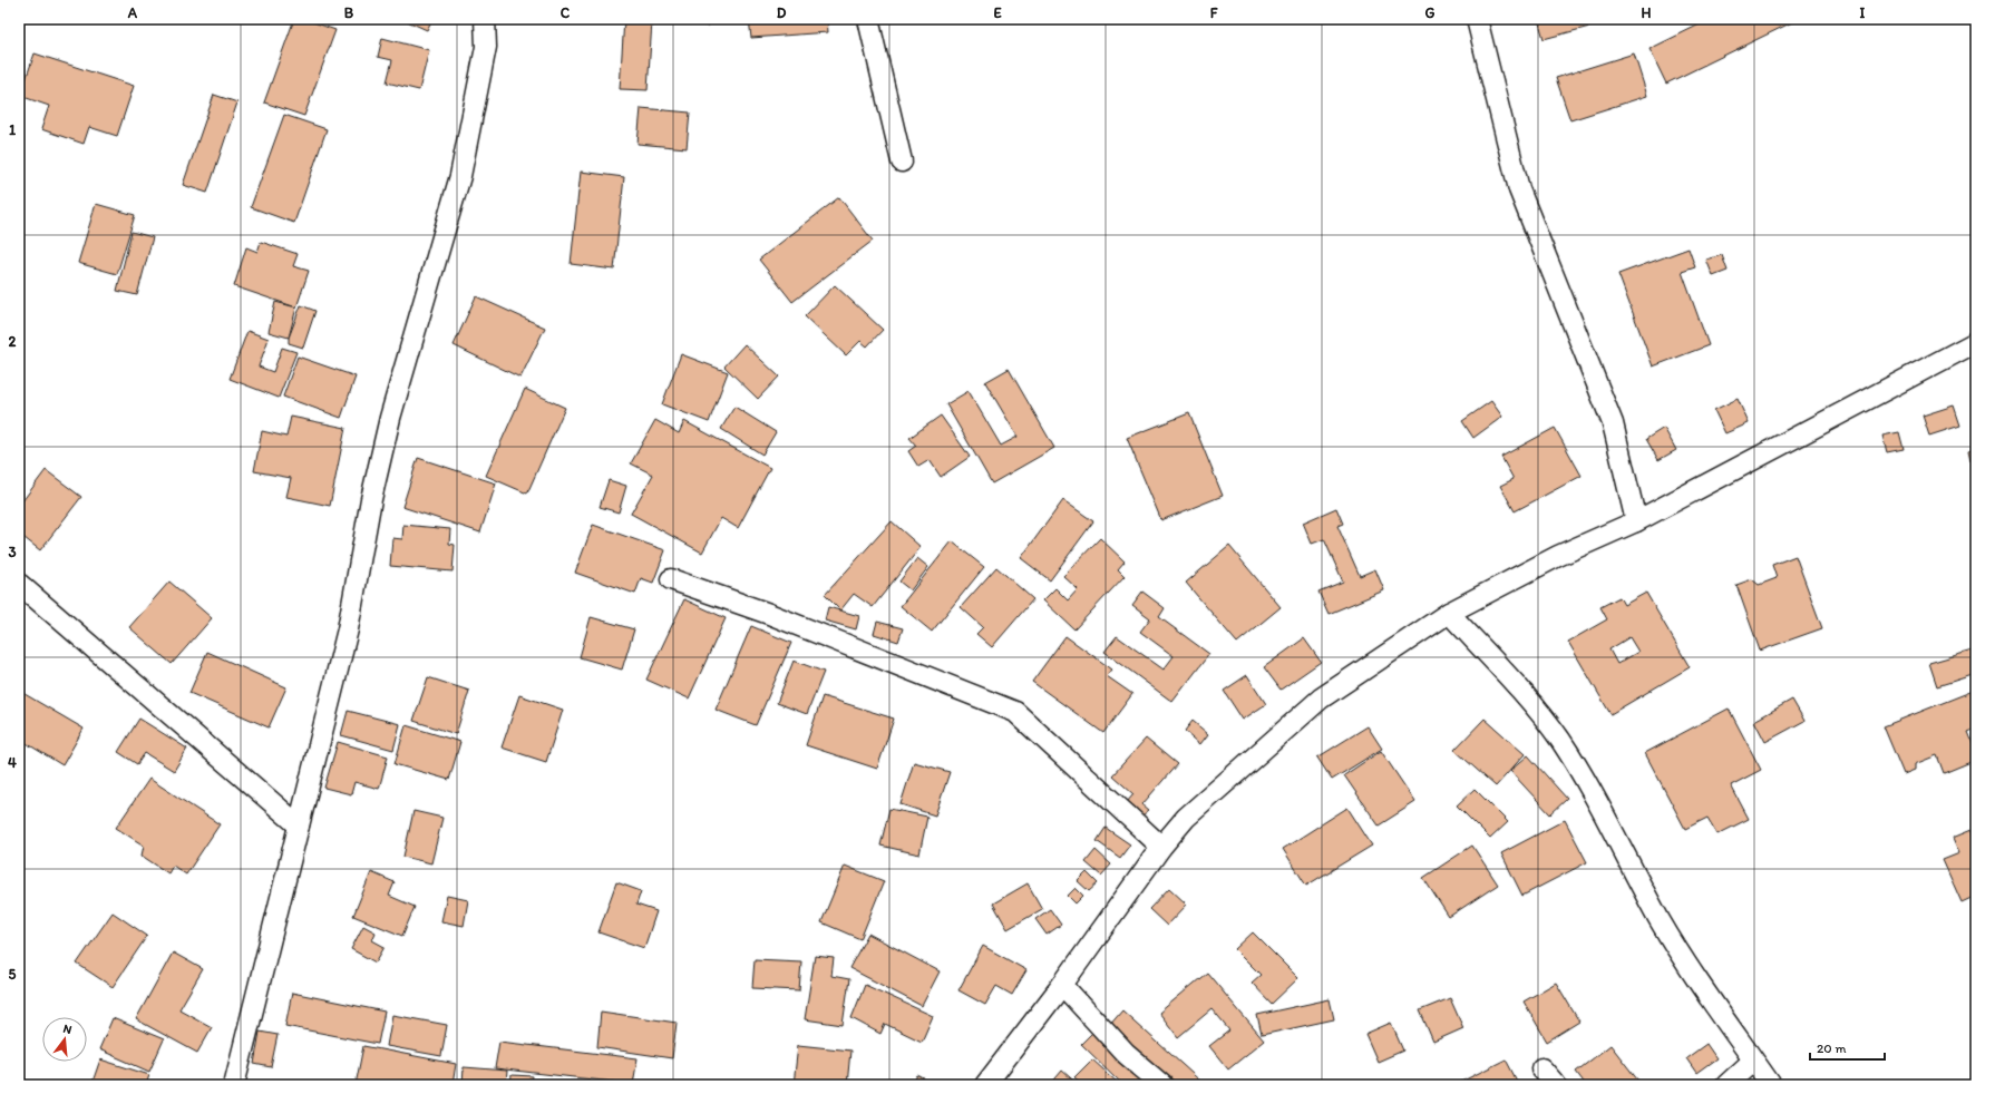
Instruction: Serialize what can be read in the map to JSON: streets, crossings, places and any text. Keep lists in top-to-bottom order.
{
  "scale_bar": "20 m",
  "north": "top",
  "grid": {
    "columns": [
      "A",
      "B",
      "C",
      "D",
      "E",
      "F",
      "G",
      "H",
      "I"
    ],
    "rows": [
      "1",
      "2",
      "3",
      "4",
      "5"
    ]
  }
}
